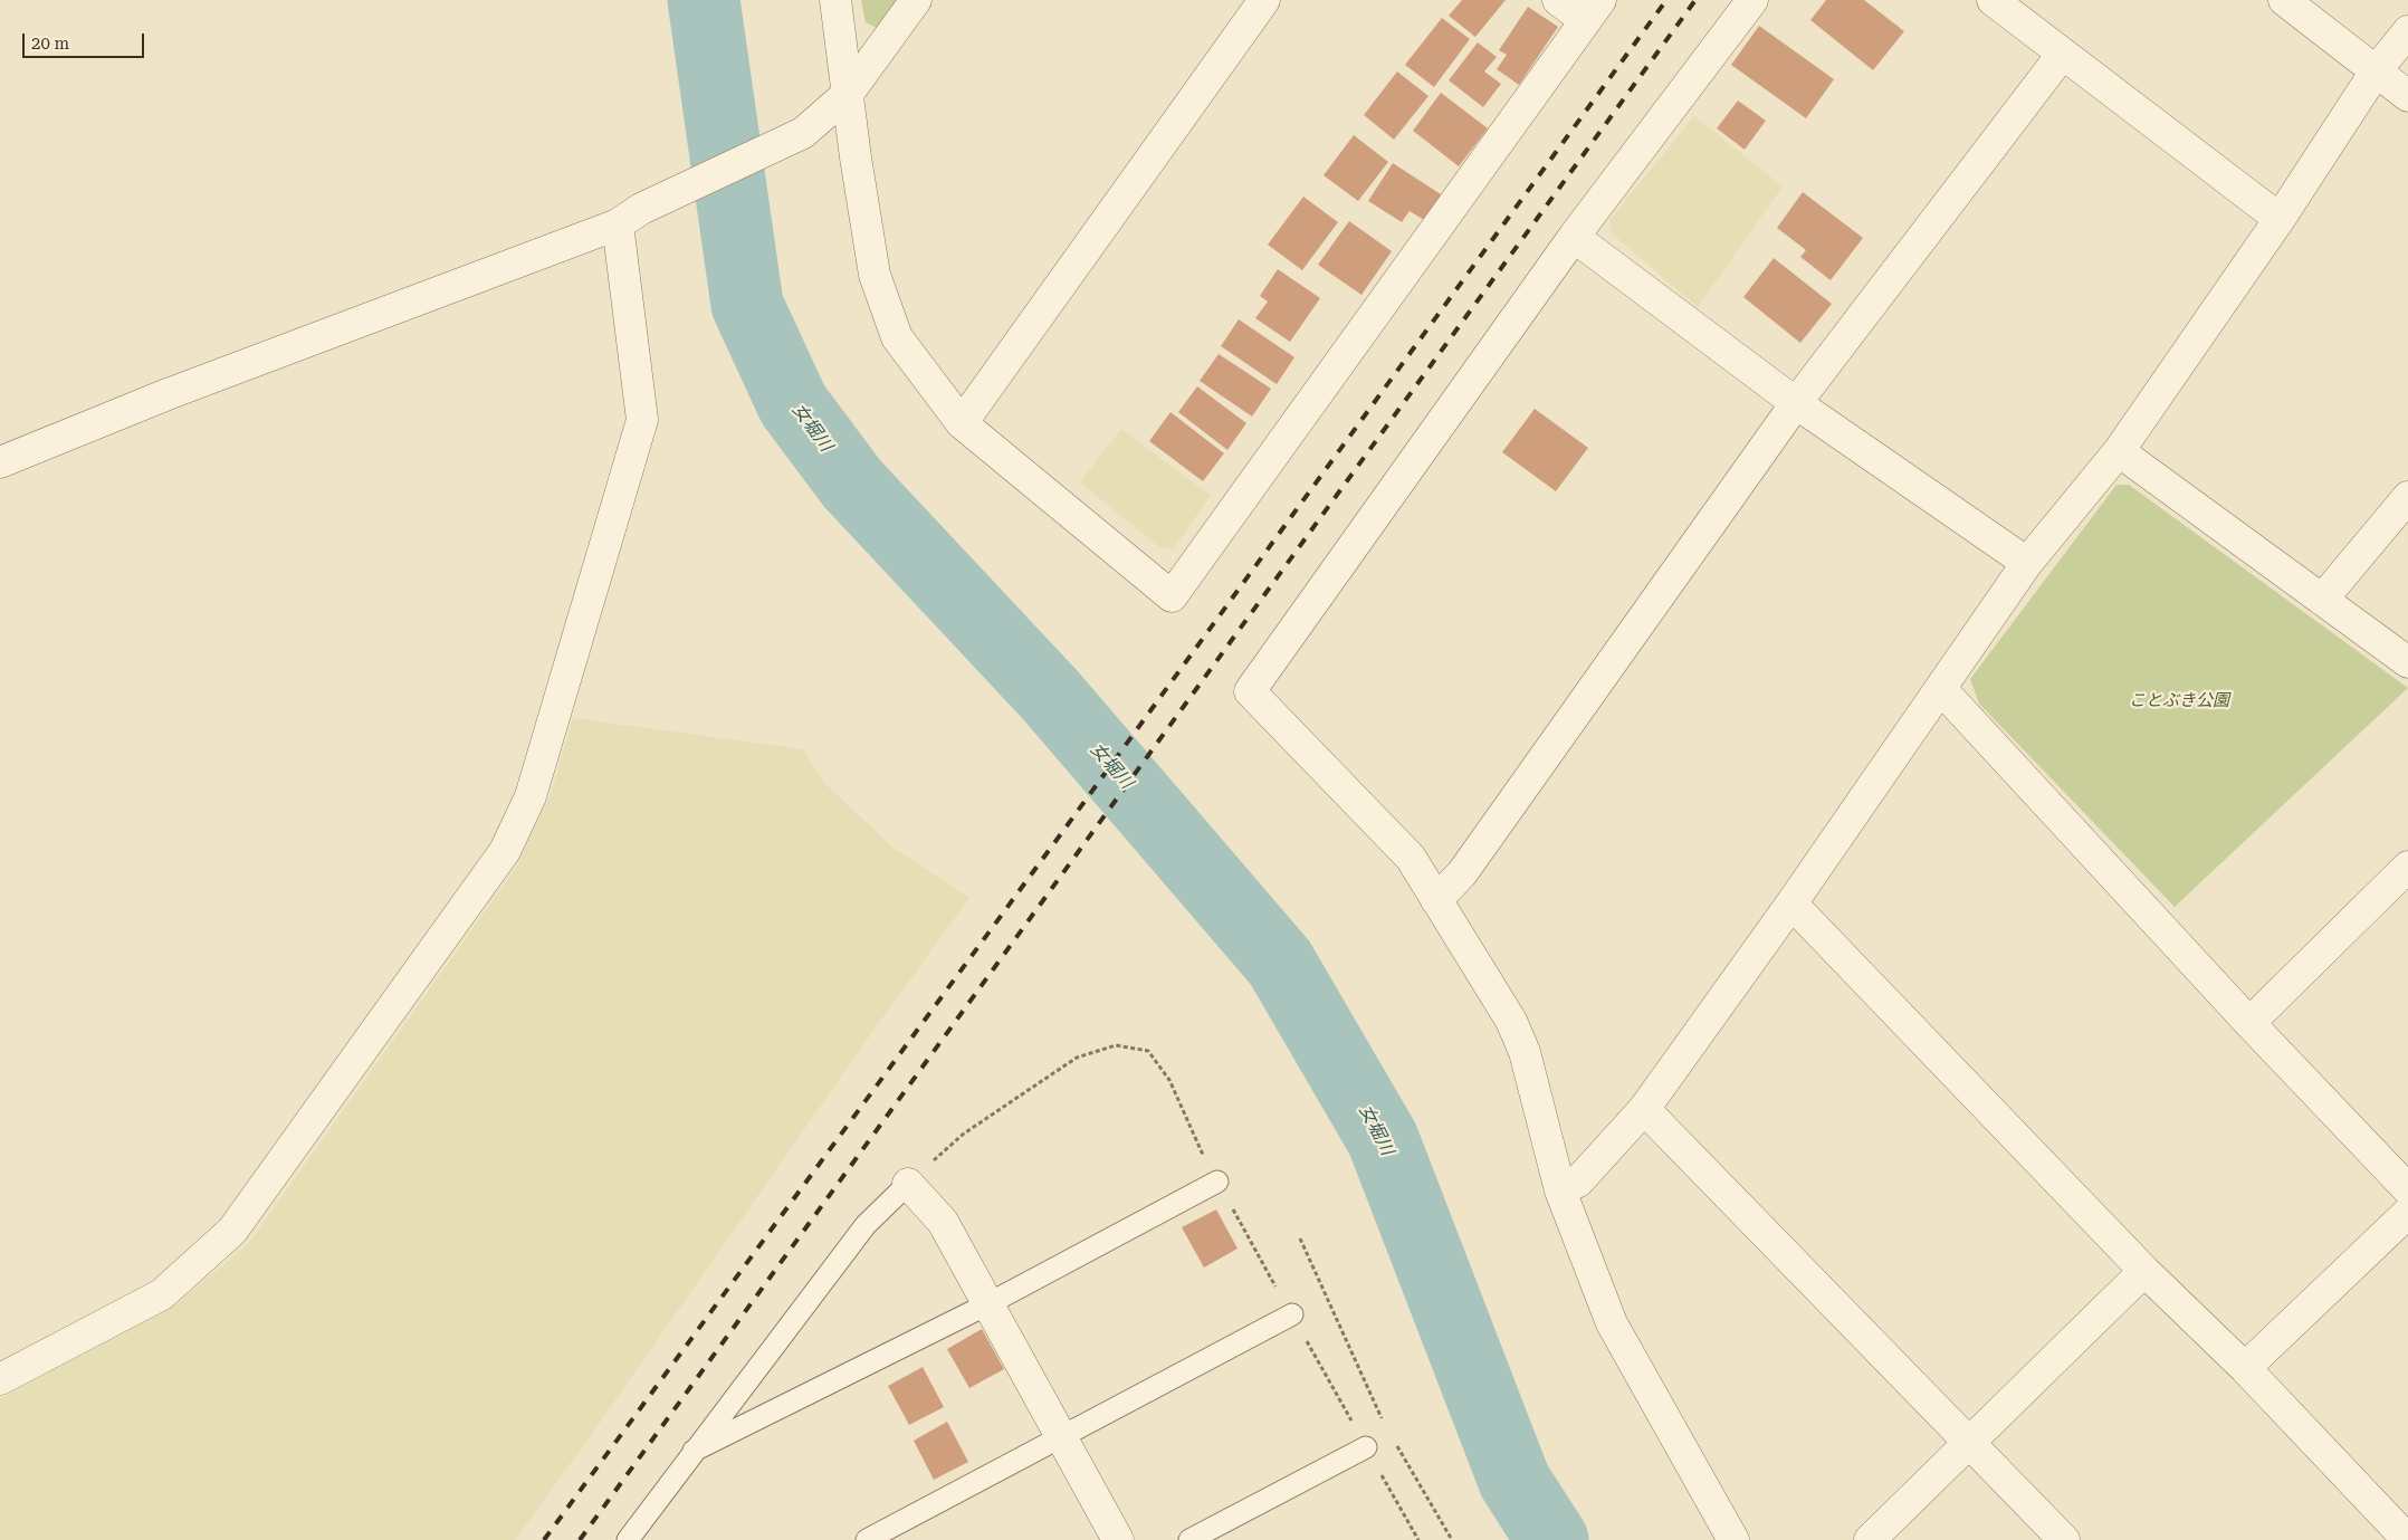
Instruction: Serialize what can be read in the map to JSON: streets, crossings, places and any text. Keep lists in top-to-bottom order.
{
  "water": ["女堀川"],
  "parks": ["ことぶき公園"],
  "scale_bar": "20 m"
}
